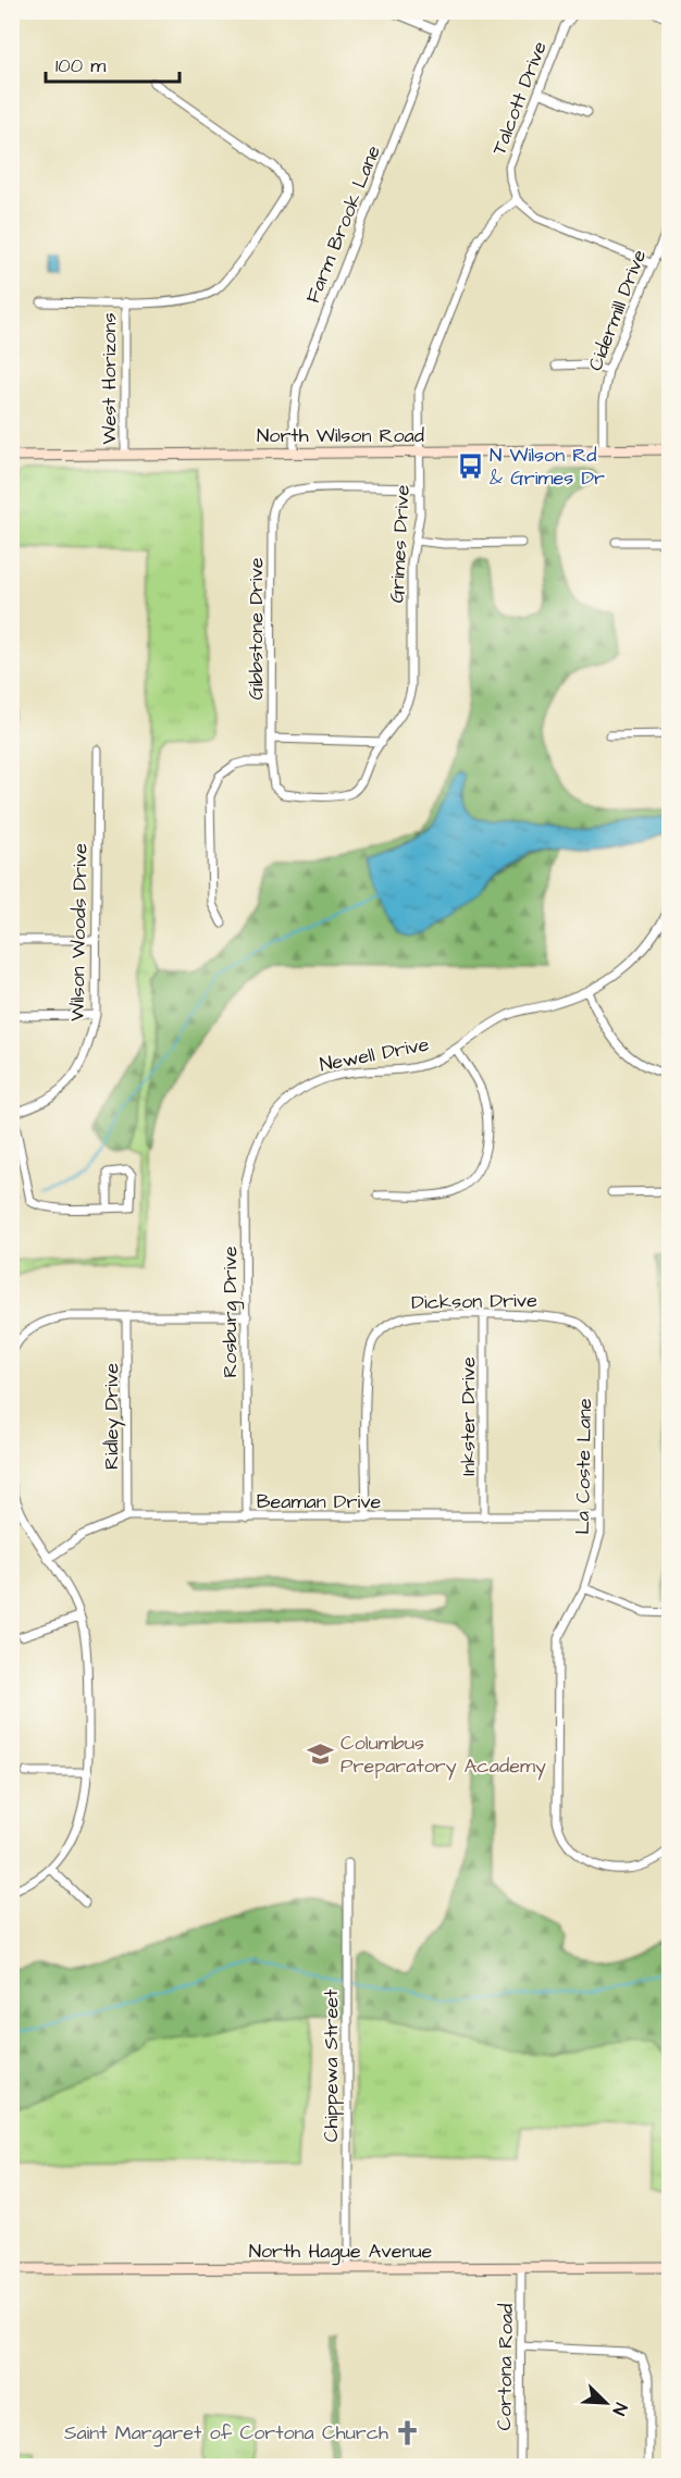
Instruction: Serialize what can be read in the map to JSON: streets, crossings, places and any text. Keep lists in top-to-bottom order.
{
  "streets": {
    "main road": ["North Wilson Road", "North Hague Avenue"],
    "street": [
      "Talcott Drive",
      "Farm Brook Lane",
      "Cidermill Drive",
      "West Horizons",
      "Grimes Drive",
      "Gibbstone Drive",
      "Wilson Woods Drive",
      "Newell Drive",
      "Dickson Drive",
      "Rosburg Drive",
      "Ridley Drive",
      "Inkster Drive",
      "La Coste Lane",
      "Beaman Drive",
      "Chippewa Street",
      "Cortona Road"
    ]
  },
  "crossings": [
    ["Talcott Drive", "Grimes Drive"],
    ["Farm Brook Lane", "North Wilson Road"],
    ["Cidermill Drive", "North Wilson Road"],
    ["West Horizons", "North Wilson Road"],
    ["North Wilson Road", "Grimes Drive"],
    ["Grimes Drive", "Gibbstone Drive"],
    ["Newell Drive", "Rosburg Drive"],
    ["Dickson Drive", "Inkster Drive"],
    ["Dickson Drive", "La Coste Lane"],
    ["Dickson Drive", "Beaman Drive"],
    ["Rosburg Drive", "Beaman Drive"],
    ["Ridley Drive", "Beaman Drive"],
    ["Inkster Drive", "Beaman Drive"],
    ["La Coste Lane", "Beaman Drive"],
    ["Chippewa Street", "North Hague Avenue"],
    ["North Hague Avenue", "Cortona Road"]
  ],
  "places": {
    "bus stop": ["N Wilson Rd & Grimes Dr"],
    "school or university": ["Columbus Preparatory Academy"],
    "church": ["Saint Margaret of Cortona Church"]
  },
  "scale_bar": "100 m",
  "north": "bottom right"
}
